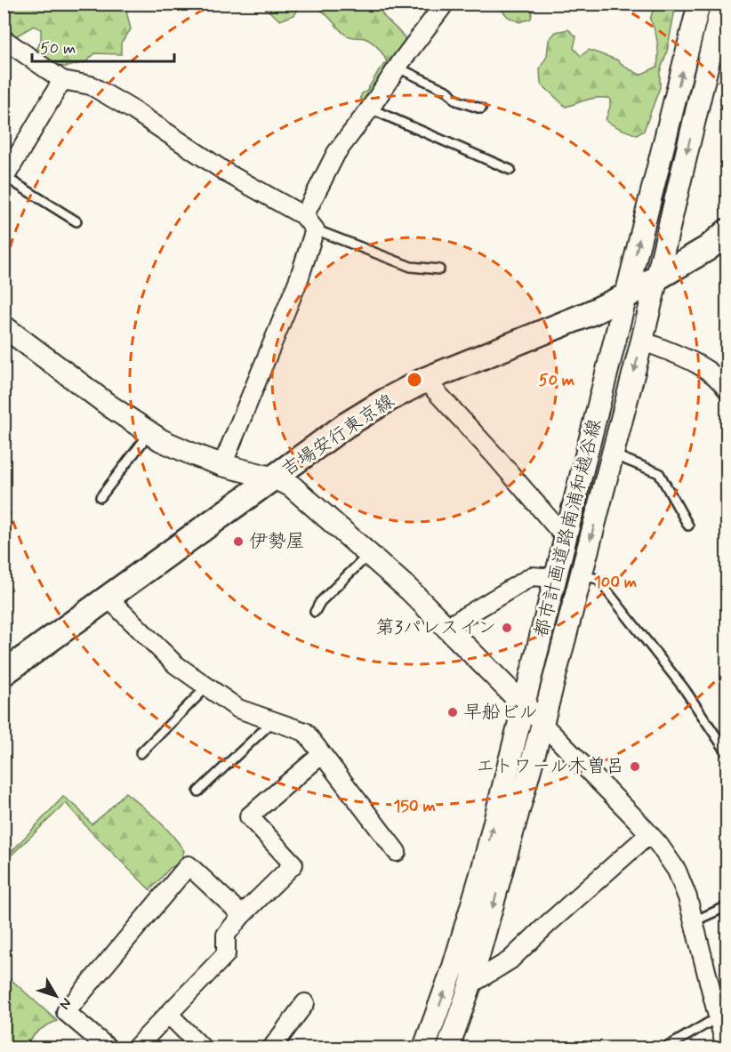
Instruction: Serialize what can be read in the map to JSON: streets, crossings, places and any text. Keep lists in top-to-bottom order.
{
  "streets": {
    "main road": ["吉場安行東京線"],
    "street": ["都市計画道路南浦和越谷線"]
  },
  "crossings": [
    ["吉場安行東京線", "都市計画道路南浦和越谷線"]
  ],
  "places": [
    "伊勢屋",
    "第3パレスイン",
    "早船ビル",
    "エトワール木曽呂"
  ],
  "scale_bar": "50 m",
  "north": "bottom right",
  "rings": ["50 m", "100 m", "150 m"]
}
